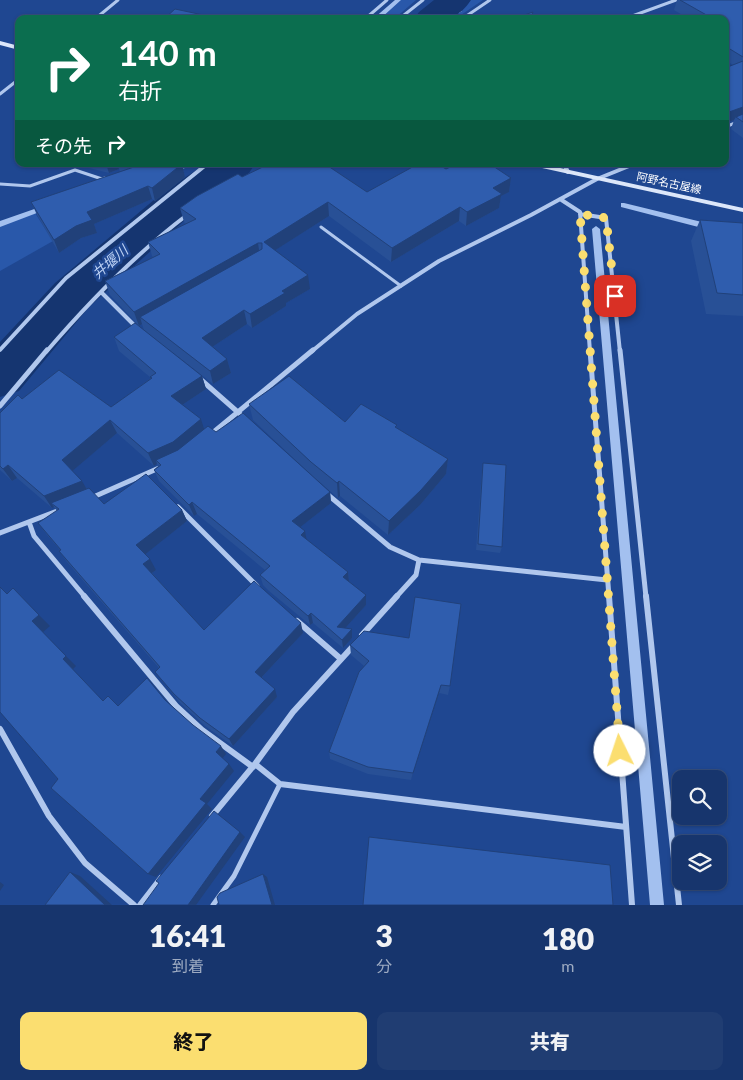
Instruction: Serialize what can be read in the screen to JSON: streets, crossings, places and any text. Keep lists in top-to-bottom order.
{
  "streets": {
    "main road": ["阿野名古屋線"]
  },
  "water": ["井堰川"],
  "page": {
    "turn": ["140 m", "右折"],
    "then": "その先",
    "eta": [
      "16:41",
      "到着",
      "3",
      "分",
      "180",
      "m"
    ],
    "buttons": ["終了", "共有"]
  }
}
